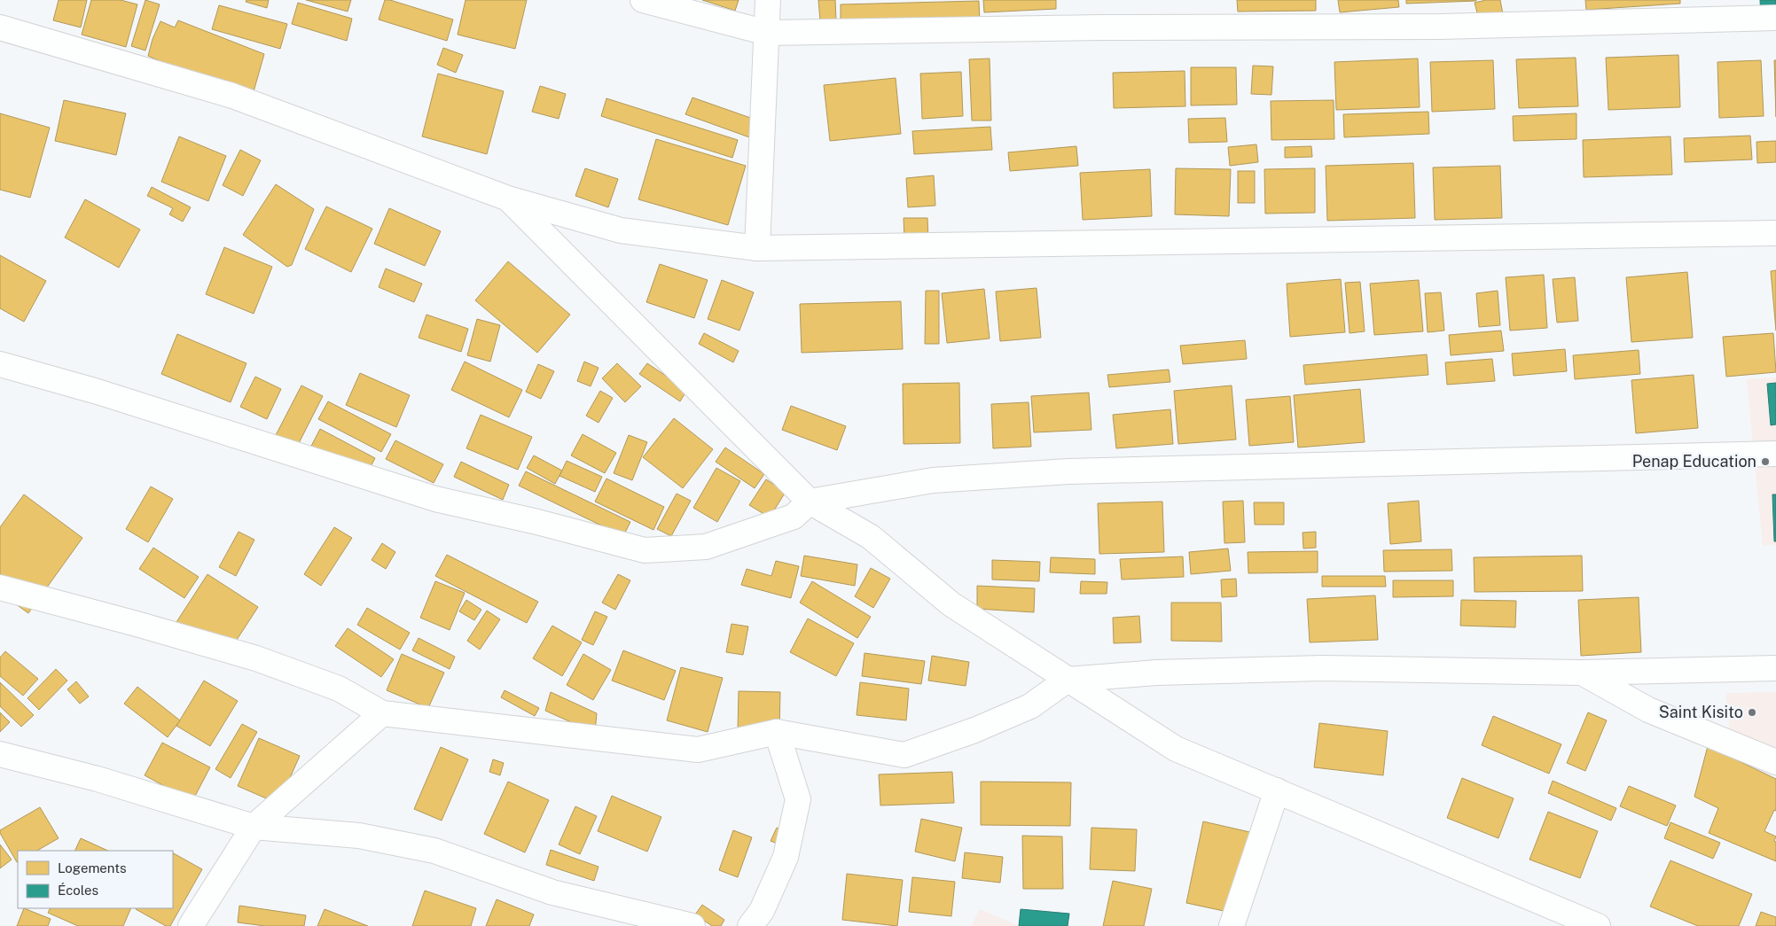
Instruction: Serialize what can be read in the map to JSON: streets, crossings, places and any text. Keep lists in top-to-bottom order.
{
  "places": ["Penap Education", "Saint Kisito"],
  "legend": ["Logements", "Écoles"]
}
